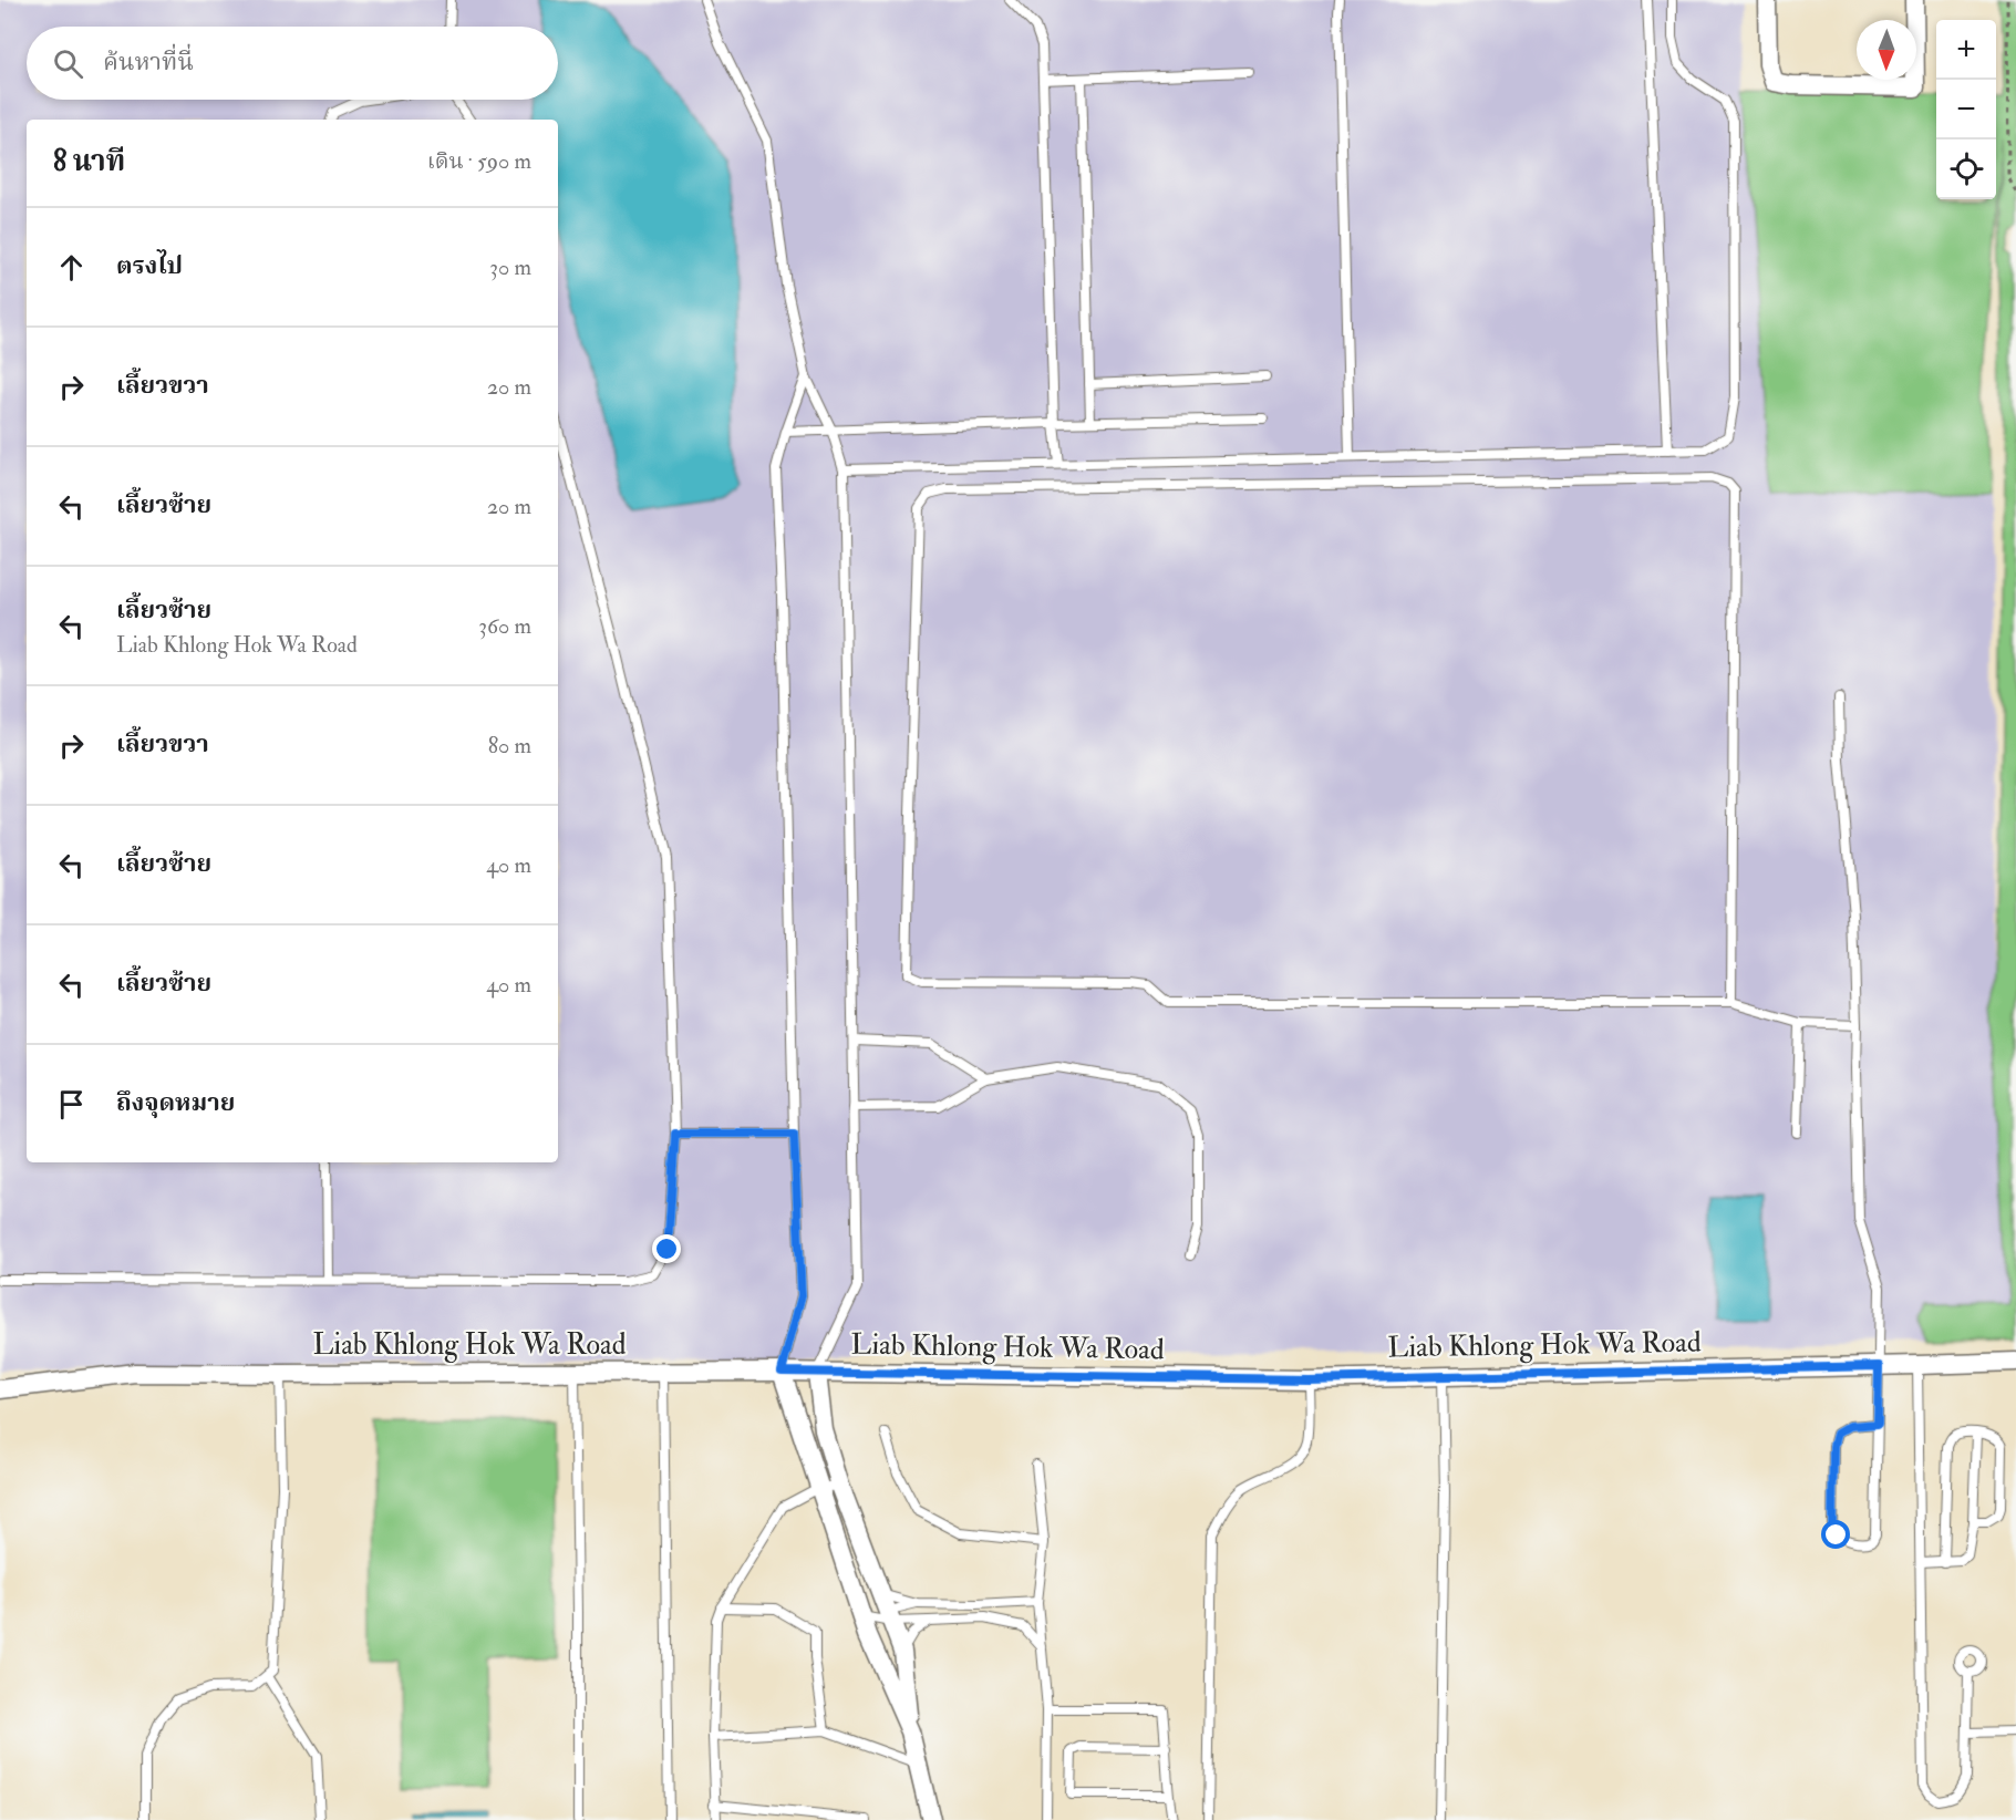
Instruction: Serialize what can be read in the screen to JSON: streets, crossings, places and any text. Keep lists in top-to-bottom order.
{
  "streets": {
    "street": ["Liab Khlong Hok Wa Road"]
  },
  "north": "bottom",
  "page": {
    "map_buttons": ["+", "−"],
    "search": "ค้นหาที่นี่",
    "heading": ["8 นาที", "เดิน · 590 m"],
    "list": [
      ["ตรงไป", "30 m"],
      ["เลี้ยวขวา", "20 m"],
      ["เลี้ยวซ้าย", "20 m"],
      ["เลี้ยวซ้าย", "Liab Khlong Hok Wa Road", "360 m"],
      ["เลี้ยวขวา", "80 m"],
      ["เลี้ยวซ้าย", "40 m"],
      ["เลี้ยวซ้าย", "40 m"],
      "ถึงจุดหมาย"
    ]
  }
}
